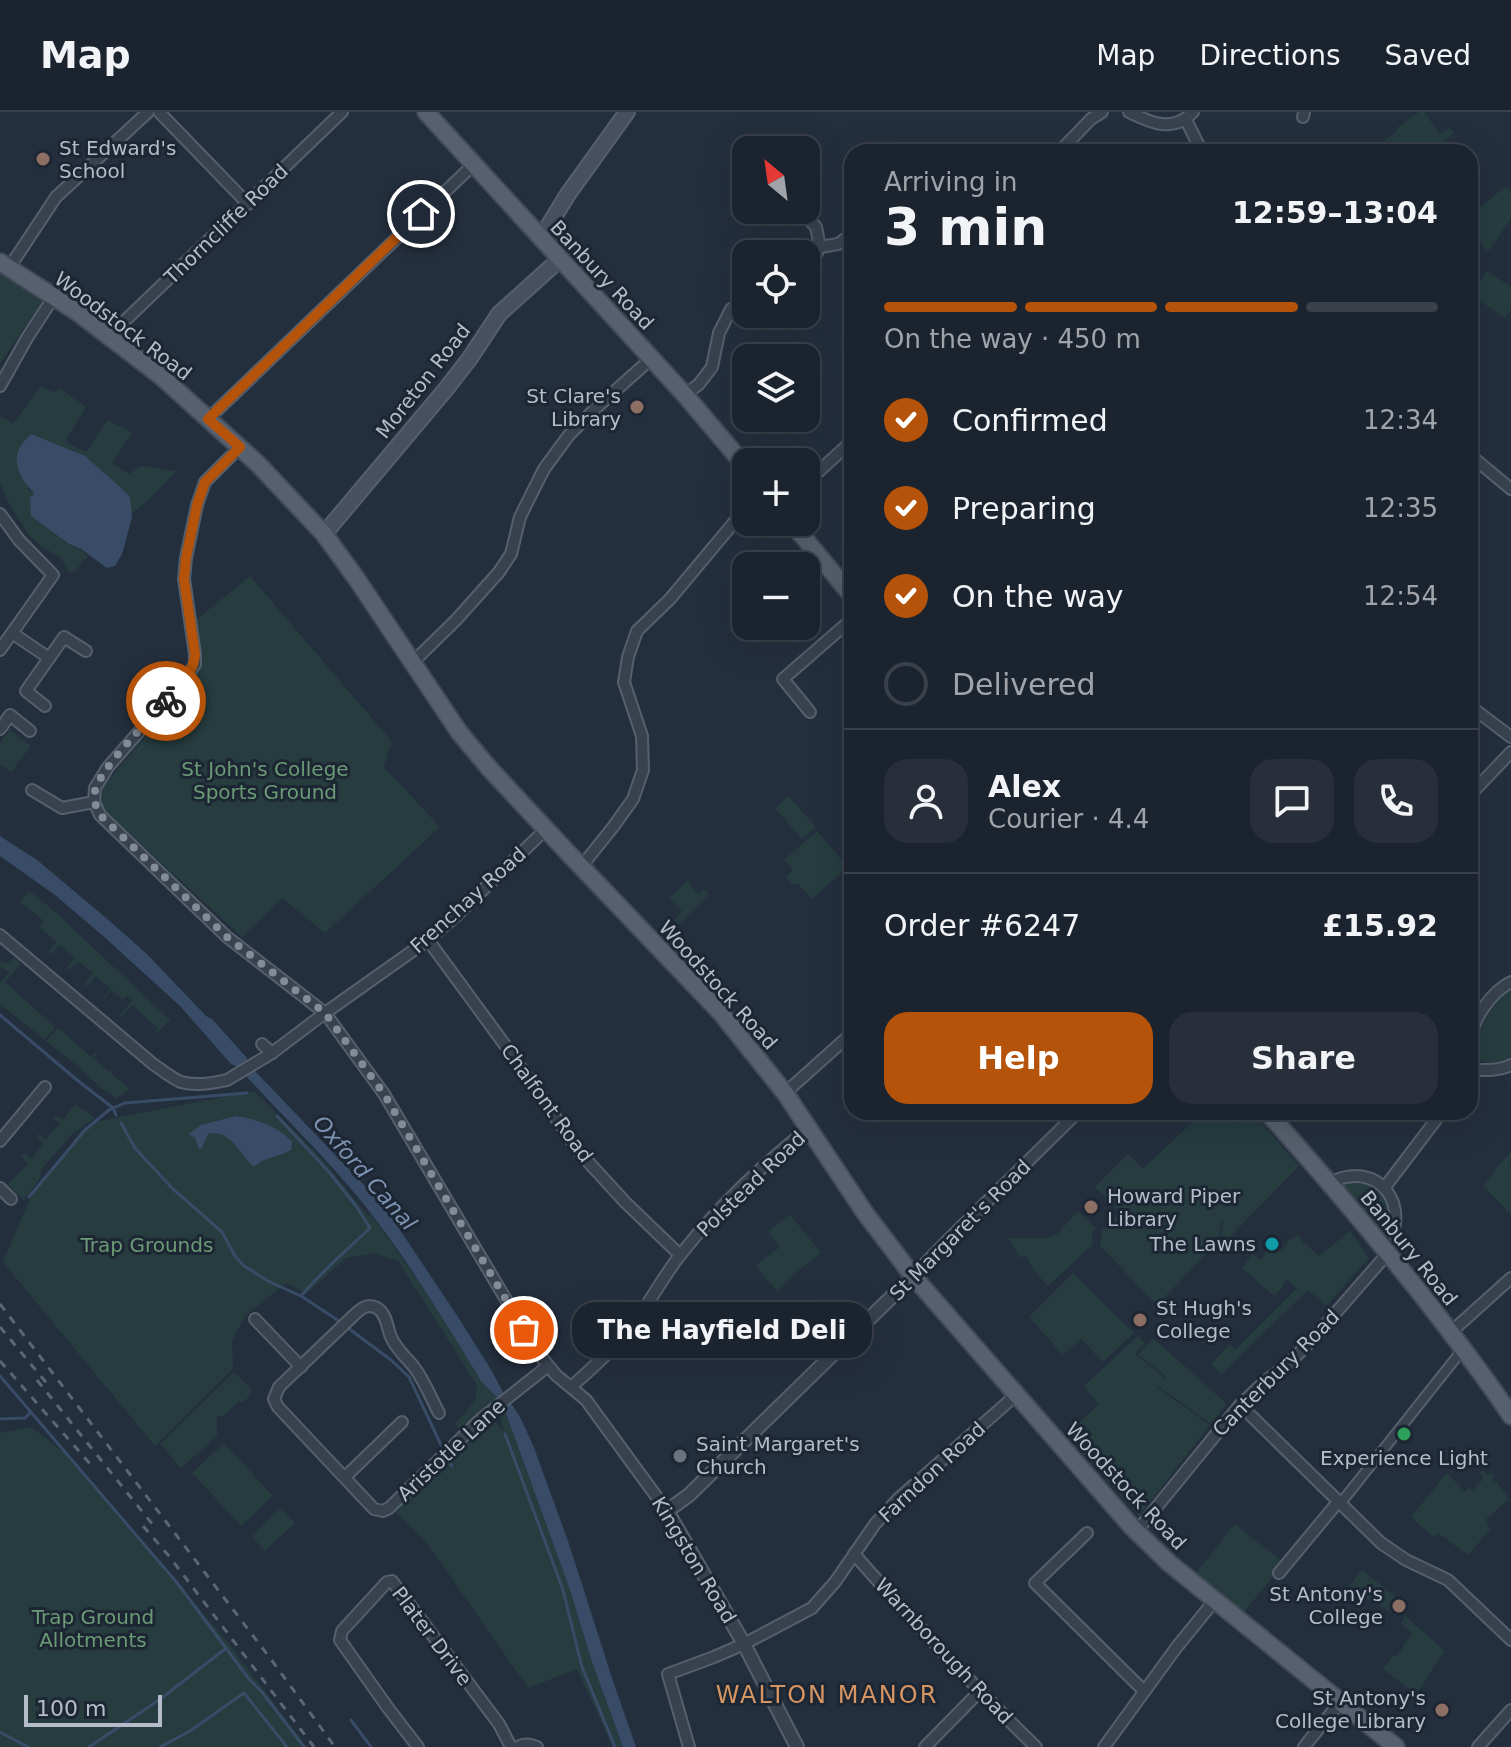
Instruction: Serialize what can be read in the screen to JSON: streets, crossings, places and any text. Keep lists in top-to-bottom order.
{
  "streets": {
    "main road": ["Banbury Road", "Woodstock Road", "Moreton Road"],
    "street": [
      "Thorncliffe Road",
      "Frenchay Road",
      "Chalfont Road",
      "Polstead Road",
      "St Margaret's Road",
      "Canterbury Road",
      "Aristotle Lane",
      "Farndon Road",
      "Kingston Road",
      "Plater Drive",
      "Warnborough Road"
    ]
  },
  "crossings": [
    ["Thorncliffe Road", "Woodstock Road"],
    ["Banbury Road", "Moreton Road"],
    ["Banbury Road", "Canterbury Road"],
    ["Woodstock Road", "Moreton Road"],
    ["Woodstock Road", "Frenchay Road"],
    ["Woodstock Road", "Polstead Road"],
    ["Woodstock Road", "St Margaret's Road"],
    ["Woodstock Road", "Canterbury Road"],
    ["Woodstock Road", "Farndon Road"],
    ["Frenchay Road", "Chalfont Road"],
    ["Frenchay Road", "Kingston Road"],
    ["Chalfont Road", "Polstead Road"],
    ["Polstead Road", "Kingston Road"],
    ["St Margaret's Road", "Kingston Road"],
    ["Aristotle Lane", "Kingston Road"],
    ["Farndon Road", "Kingston Road"],
    ["Farndon Road", "Warnborough Road"]
  ],
  "districts": ["WALTON MANOR"],
  "water": ["Oxford Canal"],
  "parks": ["St John's College Sports Ground", "Trap Grounds", "Trap Ground Allotments"],
  "places": [
    "St Edward's School",
    "St Clare's Library",
    "Howard Piper Library",
    "The Lawns",
    "St Hugh's College",
    "The Hayfield Deli",
    "Experience Light",
    "Saint Margaret's Church",
    "St Antony's College",
    "St Antony's College Library"
  ],
  "scale_bar": "100 m",
  "north": "top left",
  "page": {
    "header": "Map",
    "nav": ["Map", "Directions", "Saved"],
    "map_buttons": ["+", "−"],
    "heading": ["3 min", "Arriving in", "12:59–13:04"],
    "panel": [
      "Alex",
      "Courier · 4.4",
      "Order #6247",
      "£15.92"
    ],
    "bar": "On the way · 450 m",
    "list": [
      ["Confirmed", "12:34"],
      ["Preparing", "12:35"],
      ["On the way", "12:54"],
      "Delivered"
    ],
    "buttons": ["Help", "Share"],
    "bubble": "The Hayfield Deli",
    "scale": "100 m"
  }
}
